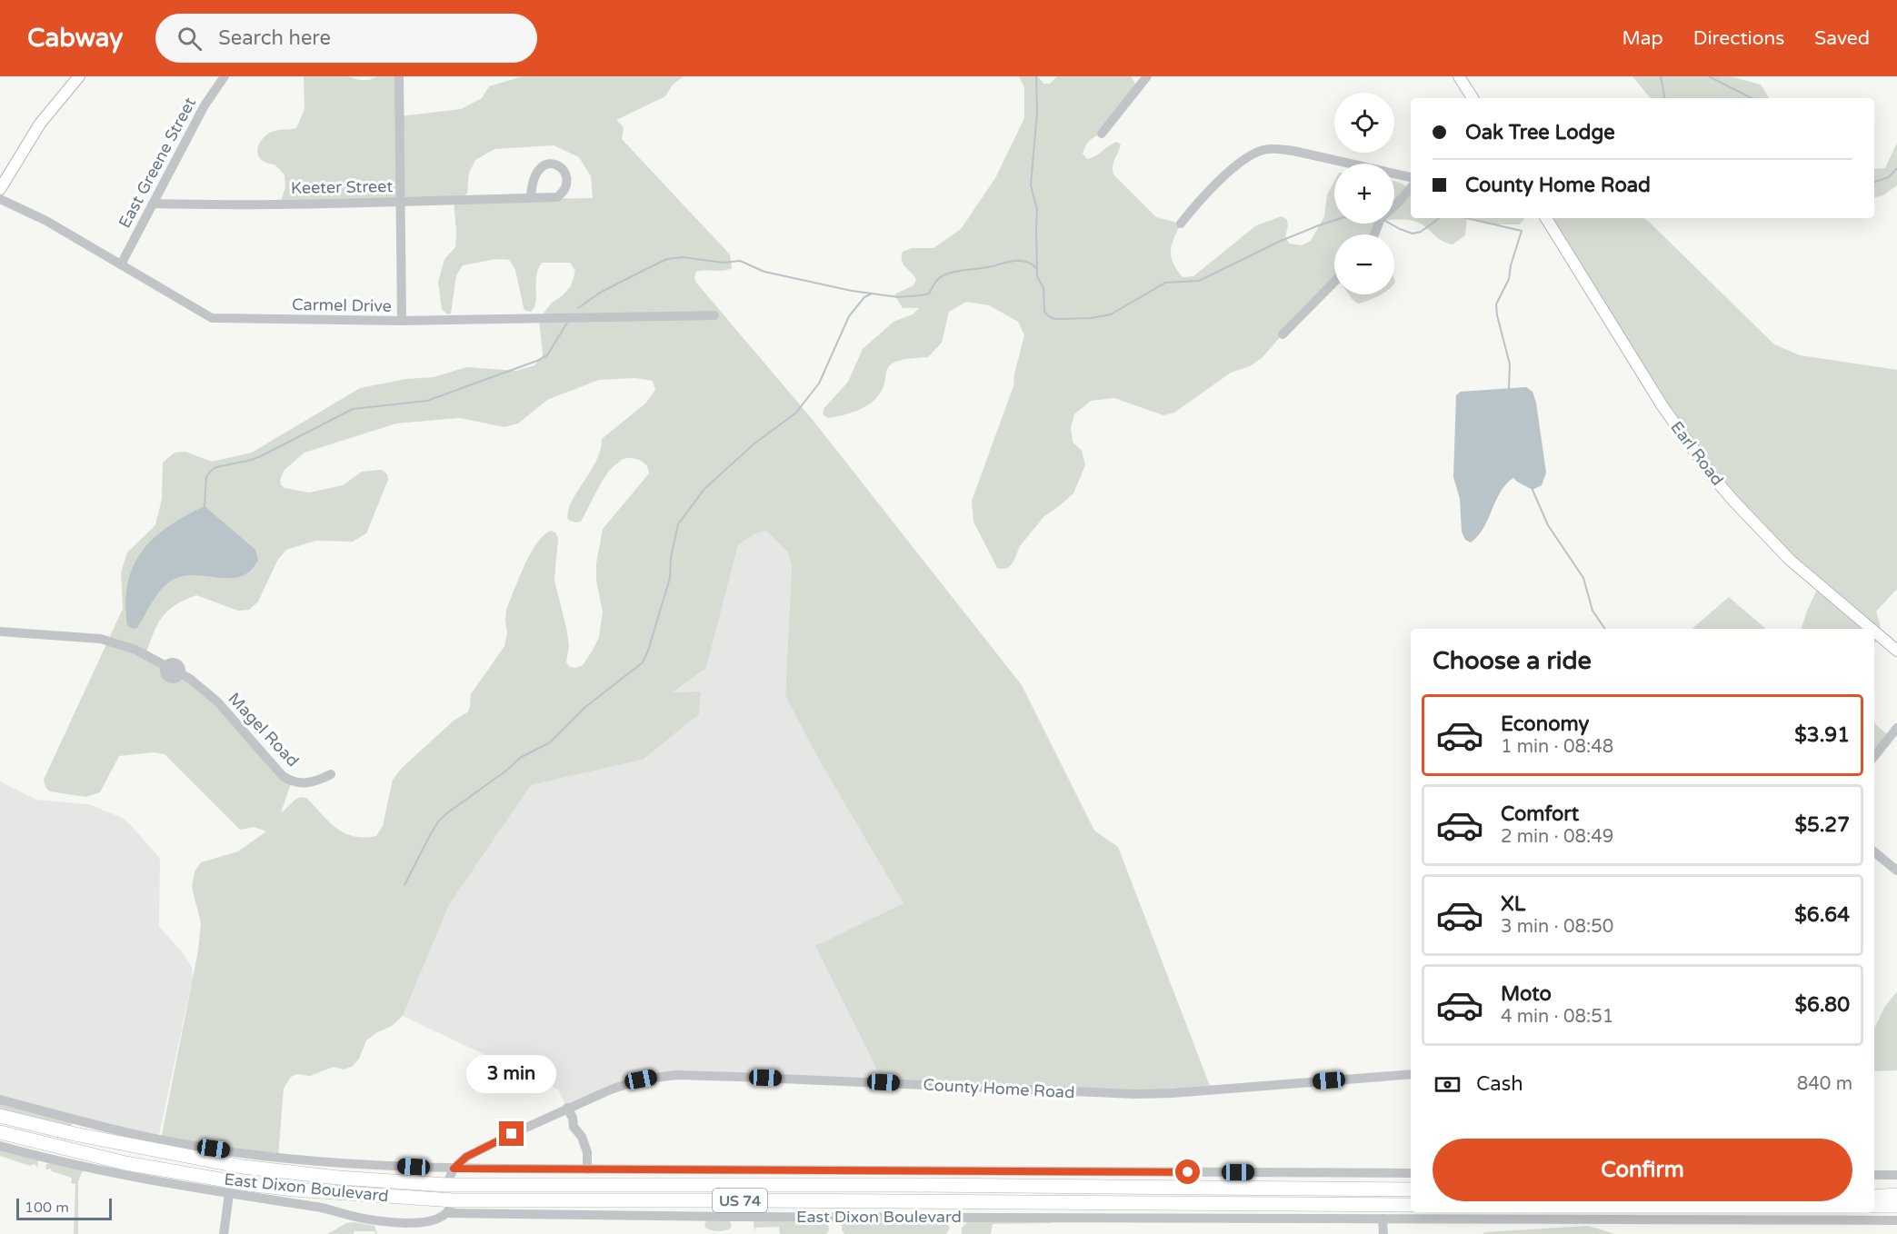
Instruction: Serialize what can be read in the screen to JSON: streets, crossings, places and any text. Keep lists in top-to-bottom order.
{
  "streets": {
    "highway": ["East Dixon Boulevard", "US 74"],
    "main road": ["Earl Road"],
    "street": [
      "East Greene Street",
      "Keeter Street",
      "Carmel Drive",
      "Magel Road",
      "County Home Road"
    ]
  },
  "crossings": [
    ["East Greene Street", "Keeter Street"],
    ["East Greene Street", "Carmel Drive"],
    ["County Home Road", "East Dixon Boulevard"]
  ],
  "scale_bar": "100 m",
  "page": {
    "header": "Cabway",
    "search": "Search here",
    "nav": ["Map", "Directions", "Saved"],
    "map_buttons": ["+", "−"],
    "banner": ["Oak Tree Lodge", "County Home Road"],
    "heading": "Choose a ride",
    "list": [
      {
        "name": "Economy",
        "note": "1 min · 08:48",
        "value": "$3.91"
      },
      {
        "name": "Comfort",
        "note": "2 min · 08:49",
        "value": "$5.27"
      },
      {
        "name": "XL",
        "note": "3 min · 08:50",
        "value": "$6.64"
      },
      {
        "name": "Moto",
        "note": "4 min · 08:51",
        "value": "$6.80"
      }
    ],
    "pay": ["Cash", "840 m"],
    "bubble": "3 min",
    "buttons": "Confirm",
    "scale": "100 m"
  }
}
